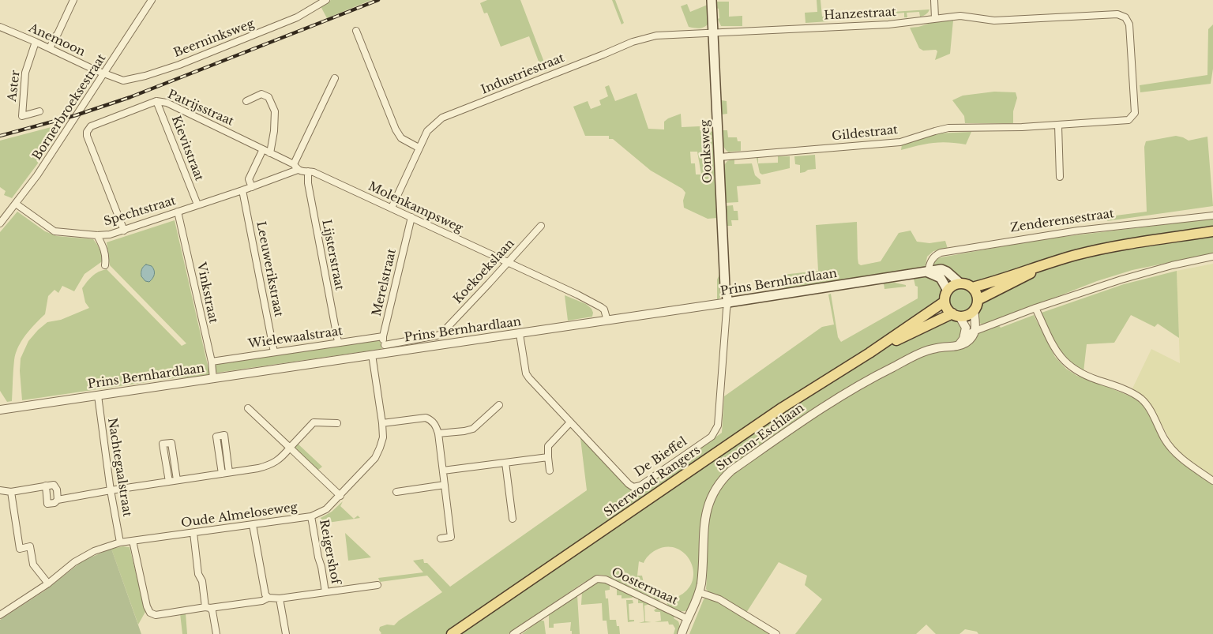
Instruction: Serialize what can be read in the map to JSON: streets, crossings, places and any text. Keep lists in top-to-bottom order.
{
  "streets": {
    "main road": ["Oonksweg", "Prins Bernhardlaan", "Sherwood Rangers"],
    "street": [
      "Hanzestraat",
      "Beerninksweg",
      "Anemoon",
      "Industriestraat",
      "Aster",
      "Bornerbroeksestraat",
      "Patrijsstraat",
      "Gildestraat",
      "Kievitstraat",
      "Molenkampsweg",
      "Spechtstraat",
      "Zenderensestraat",
      "Lijsterstraat",
      "Leeuwerikstraat",
      "Koekoekslaan",
      "Merelstraat",
      "Vinkstraat",
      "Wielewaalstraat",
      "Stroom-Eschlaan",
      "De Bieffel",
      "Nachtegaalstraat",
      "Oude Almeloseweg",
      "Reigershof",
      "Oostermaat"
    ]
  },
  "crossings": [
    ["Hanzestraat", "Industriestraat"],
    ["Hanzestraat", "Gildestraat"],
    ["Hanzestraat", "Oonksweg"],
    ["Beerninksweg", "Anemoon"],
    ["Beerninksweg", "Bornerbroeksestraat"],
    ["Anemoon", "Aster"],
    ["Anemoon", "Bornerbroeksestraat"],
    ["Industriestraat", "Oonksweg"],
    ["Industriestraat", "Molenkampsweg"],
    ["Bornerbroeksestraat", "Spechtstraat"],
    ["Patrijsstraat", "Kievitstraat"],
    ["Patrijsstraat", "Molenkampsweg"],
    ["Patrijsstraat", "Spechtstraat"],
    ["Gildestraat", "Oonksweg"],
    ["Kievitstraat", "Spechtstraat"],
    ["Oonksweg", "Prins Bernhardlaan"],
    ["Oonksweg", "De Bieffel"],
    ["Molenkampsweg", "Spechtstraat"],
    ["Molenkampsweg", "Lijsterstraat"],
    ["Molenkampsweg", "Koekoekslaan"],
    ["Molenkampsweg", "Merelstraat"],
    ["Molenkampsweg", "Prins Bernhardlaan"],
    ["Spechtstraat", "Leeuwerikstraat"],
    ["Spechtstraat", "Vinkstraat"],
    ["Zenderensestraat", "Prins Bernhardlaan"],
    ["Lijsterstraat", "Wielewaalstraat"],
    ["Leeuwerikstraat", "Wielewaalstraat"],
    ["Merelstraat", "Prins Bernhardlaan"],
    ["Merelstraat", "Wielewaalstraat"],
    ["Prins Bernhardlaan", "Vinkstraat"],
    ["Prins Bernhardlaan", "De Bieffel"],
    ["Prins Bernhardlaan", "Nachtegaalstraat"],
    ["Prins Bernhardlaan", "Sherwood Rangers"],
    ["Prins Bernhardlaan", "Oude Almeloseweg"],
    ["Vinkstraat", "Wielewaalstraat"],
    ["Stroom-Eschlaan", "Oostermaat"],
    ["Nachtegaalstraat", "Oude Almeloseweg"],
    ["Oude Almeloseweg", "Reigershof"]
  ]
}
